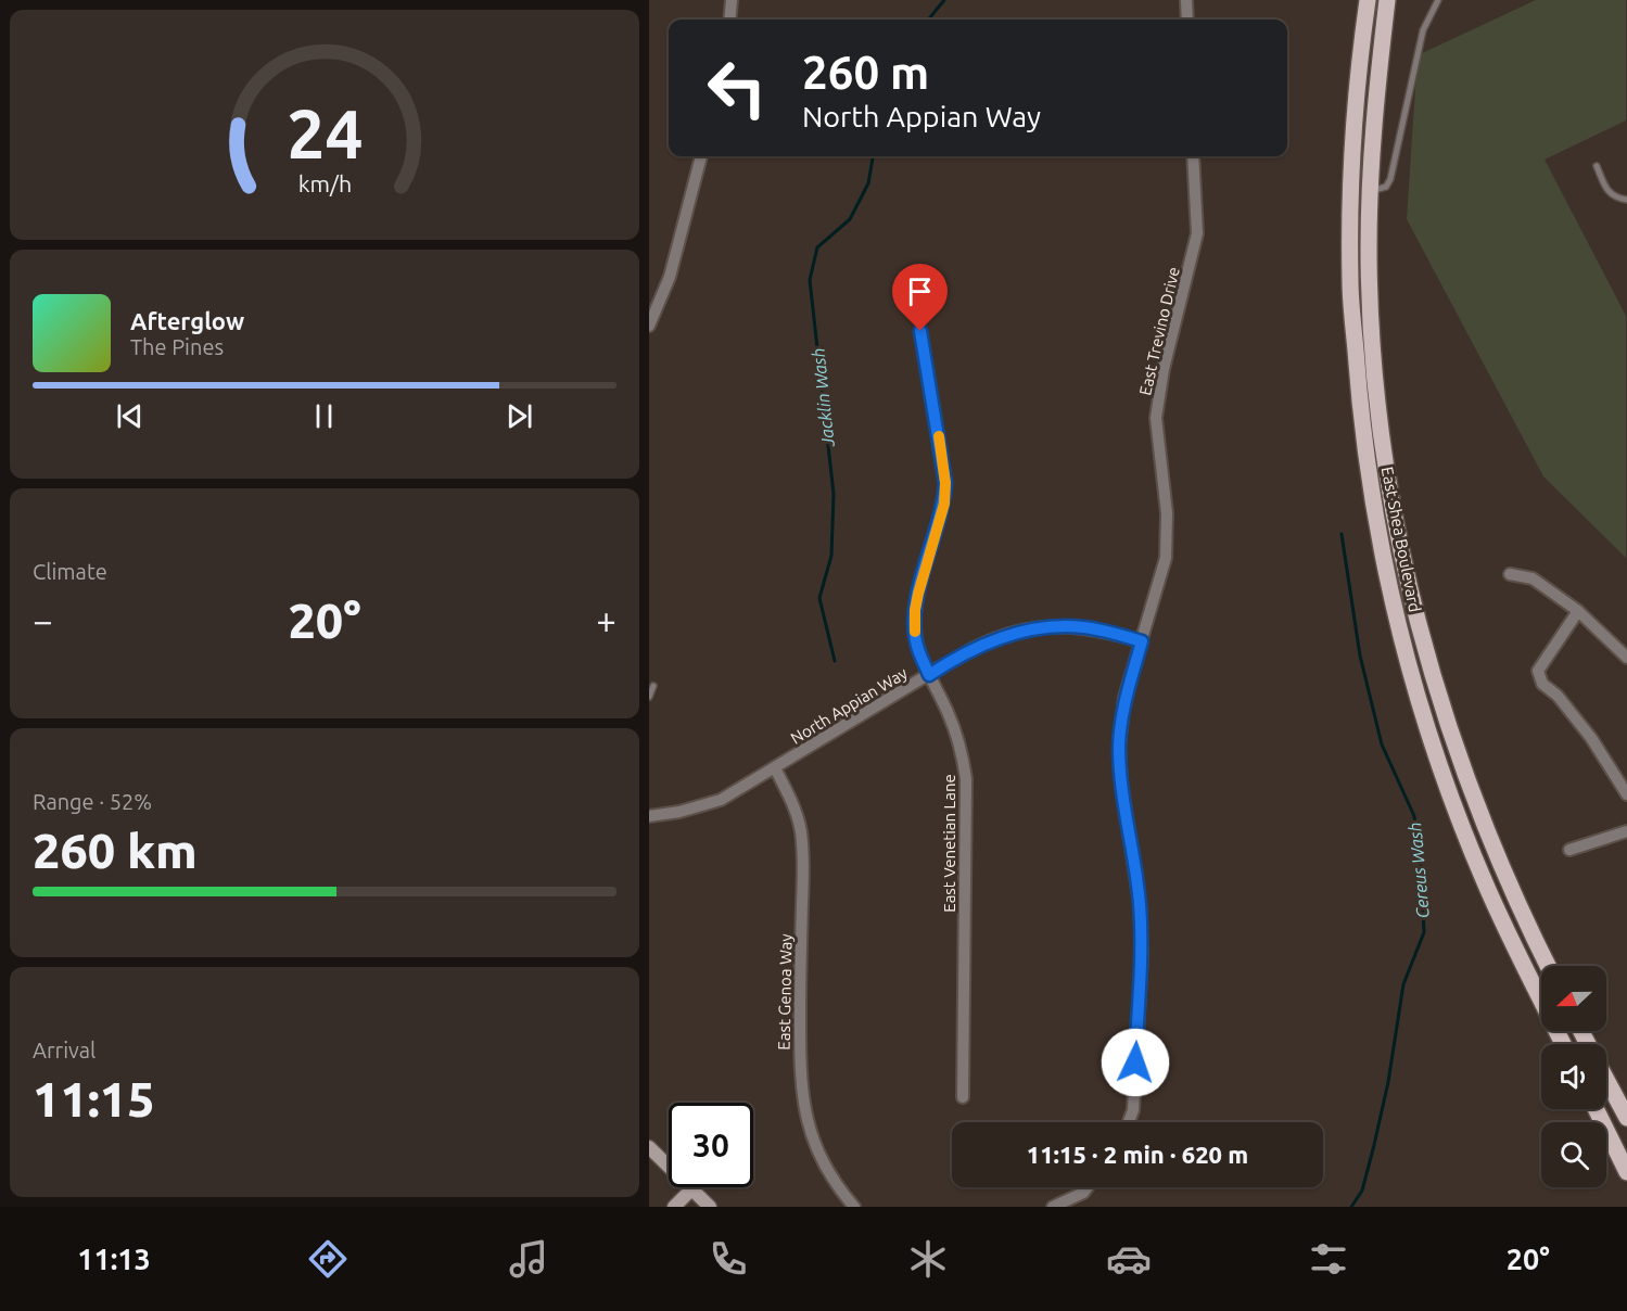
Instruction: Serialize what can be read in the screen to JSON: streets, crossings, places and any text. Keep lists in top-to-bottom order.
{
  "streets": {
    "main road": ["East Shea Boulevard"],
    "street": [
      "East Trevino Drive",
      "North Appian Way",
      "East Venetian Lane",
      "East Genoa Way"
    ]
  },
  "crossings": [
    ["East Trevino Drive", "North Appian Way"],
    ["North Appian Way", "East Venetian Lane"],
    ["North Appian Way", "East Genoa Way"]
  ],
  "water": ["Jacklin Wash", "Cereus Wash"],
  "north": "left",
  "page": {
    "turn": ["260 m", "North Appian Way"],
    "song": ["Afterglow", "The Pines"],
    "tile": [
      "Climate",
      ["Range · 52%", "260 km"],
      ["Arrival", "11:15"]
    ],
    "heat": ["−", "20°", "+"],
    "limit": "30",
    "trip": "11:15 · 2 min · 620 m",
    "tabs": ["11:13", "20°"],
    "gauge": ["24", "km/h"]
  }
}
